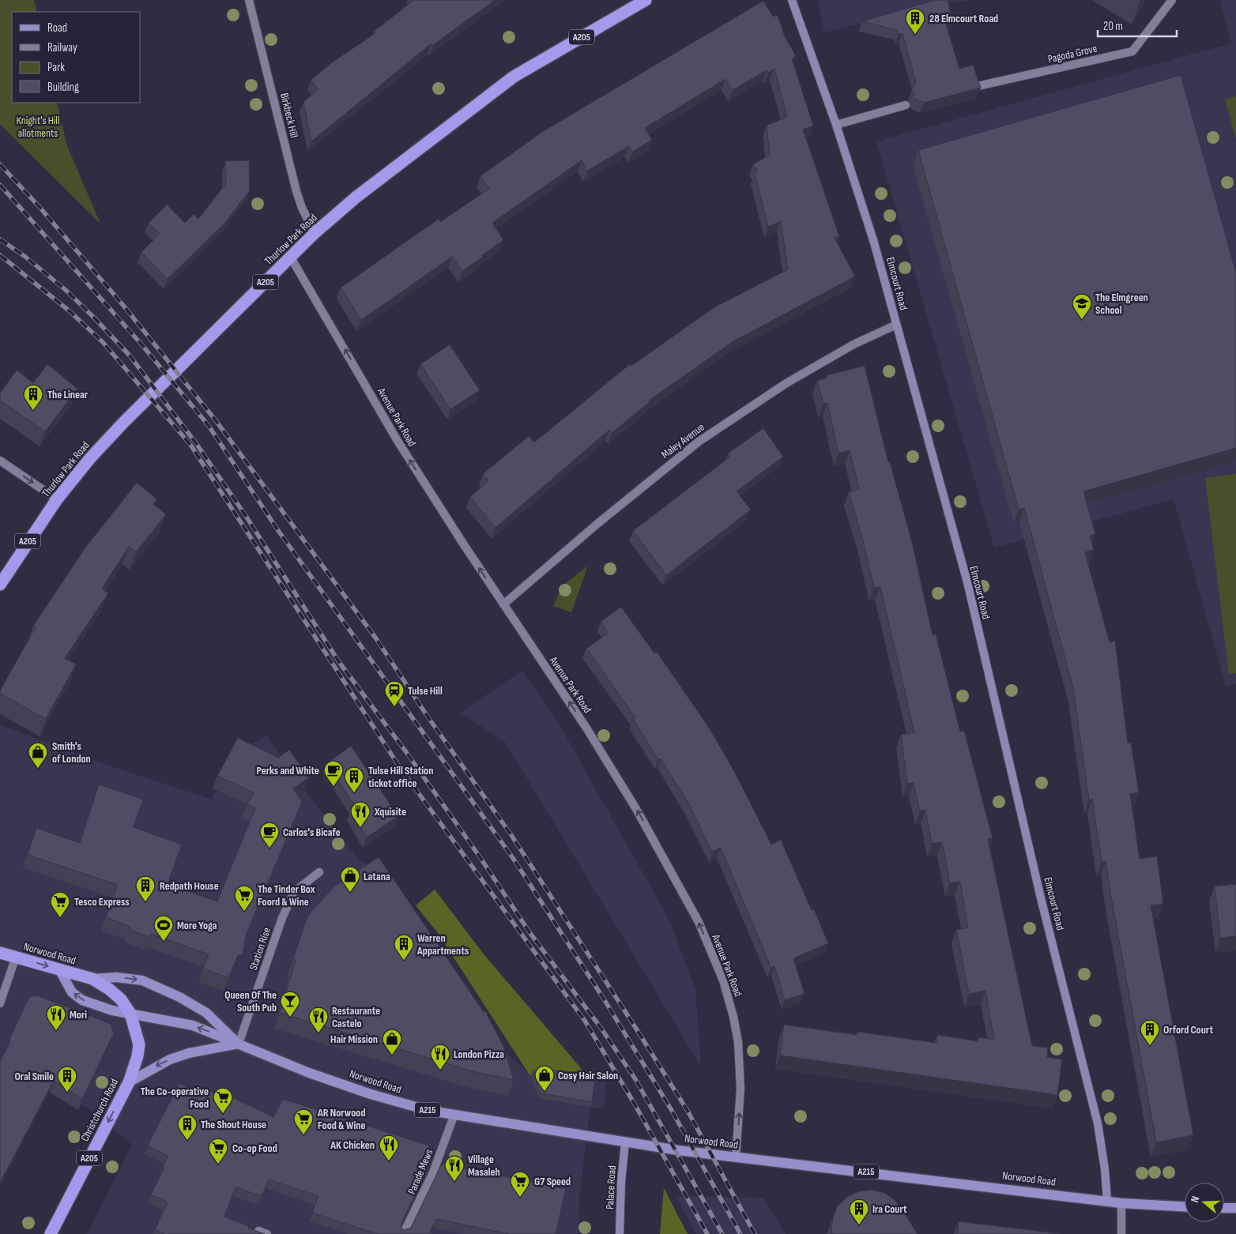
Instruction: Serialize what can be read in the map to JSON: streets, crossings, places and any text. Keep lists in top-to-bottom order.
{
  "streets": {
    "highway": [
      "A205",
      "Thurlow Park Road",
      "Norwood Road",
      "Christchurch Road"
    ],
    "main road": ["A215"],
    "street": [
      "Pagoda Grove",
      "Birkbeck Hill",
      "Elmcourt Road",
      "Avenue Park Road",
      "Maley Avenue",
      "Station Rise",
      "Parade Mews",
      "Palace Road"
    ]
  },
  "crossings": [
    ["Birkbeck Hill", "Thurlow Park Road"],
    ["Thurlow Park Road", "Avenue Park Road"],
    ["Elmcourt Road", "Maley Avenue"],
    ["Elmcourt Road", "Norwood Road"],
    ["Avenue Park Road", "Maley Avenue"],
    ["Avenue Park Road", "Norwood Road"],
    ["Station Rise", "Norwood Road"],
    ["Norwood Road", "Christchurch Road"],
    ["Norwood Road", "Parade Mews"],
    ["Norwood Road", "Palace Road"]
  ],
  "one_way": ["Avenue Park Road", "Christchurch Road"],
  "parks": ["Knight's Hill allotments"],
  "places": {
    "building": [
      "28 Elmcourt Road",
      "The Linear",
      "Tulse Hill Station ticket office",
      "Redpath House",
      "Warren Appartments",
      "Orford Court",
      "Oral Smile",
      "The Shout House",
      "Ira Court"
    ],
    "school or university": ["The Elmgreen School"],
    "station": ["Tulse Hill"],
    "shop": [
      "Smith's of London",
      "Latana",
      "Hair Mission",
      "Cosy Hair Salon"
    ],
    "cafe": ["Perks and White", "Carlos's Bicafe"],
    "restaurant": [
      "Xquisite",
      "Mori",
      "Restaurante Castelo",
      "London Pizza",
      "AK Chicken",
      "Village Masaleh"
    ],
    "supermarket": [
      "The Tinder Box Foord & Wine",
      "Tesco Express",
      "The Co-operative Food",
      "AR Norwood Food & Wine",
      "Co-op Food",
      "G7 Speed"
    ],
    "sports": ["More Yoga"],
    "bar": ["Queen Of The South Pub"]
  },
  "legend": [
    "Road",
    "Railway",
    "Park",
    "Building"
  ],
  "scale_bar": "20 m",
  "north": "left"
}
